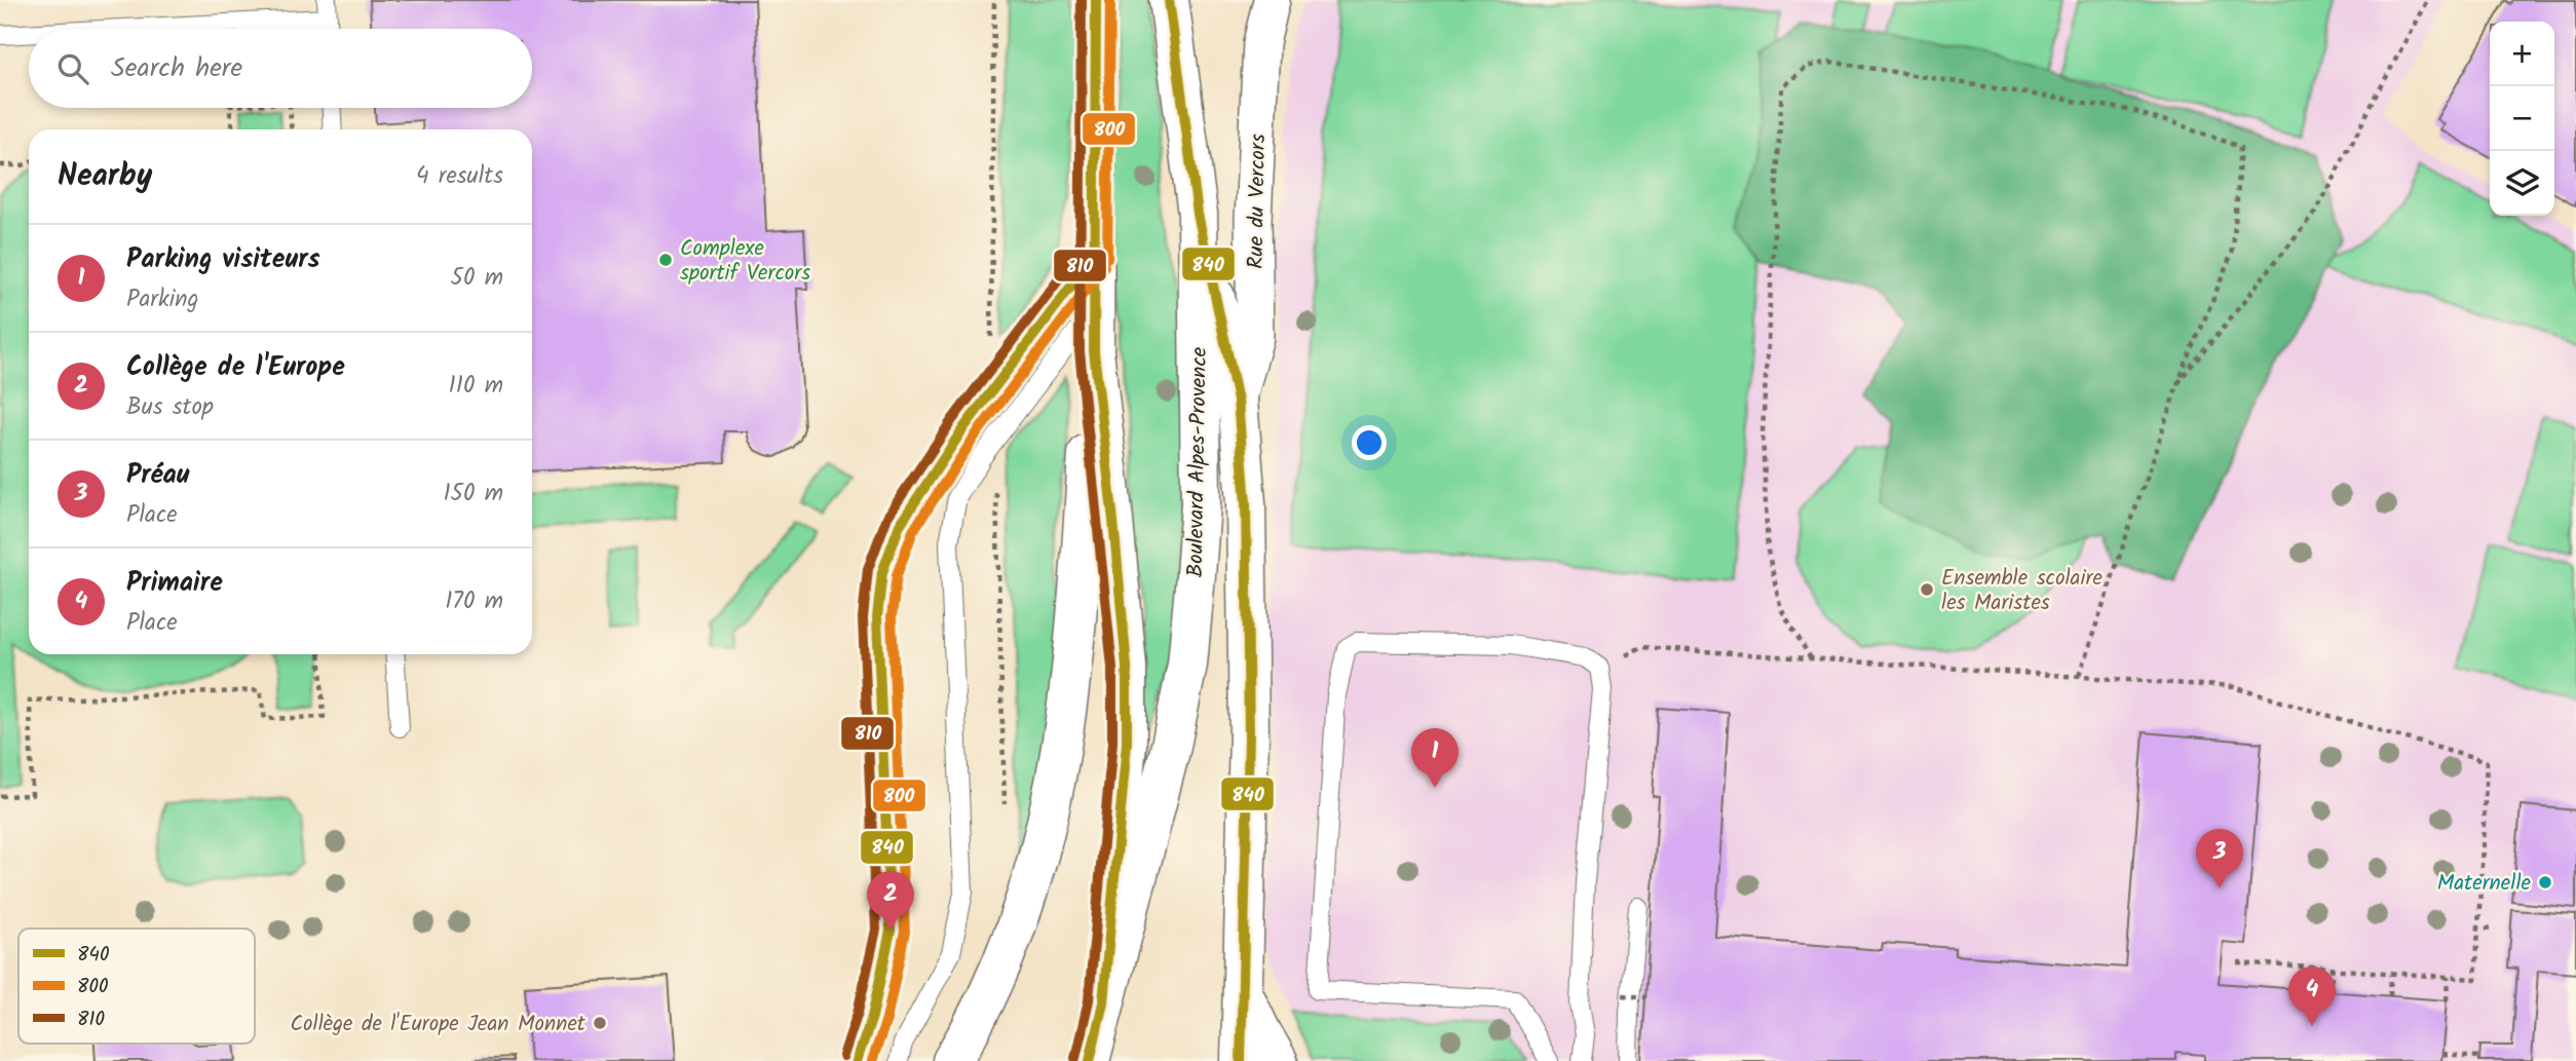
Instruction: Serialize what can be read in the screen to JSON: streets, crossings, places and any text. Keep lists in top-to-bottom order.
{
  "streets": {
    "main road": ["Boulevard Alpes-Provence"],
    "street": ["Rue du Vercors"]
  },
  "places": [
    "Complexe sportif Vercors",
    "Ensemble scolaire les Maristes",
    "Maternelle",
    "Collège de l'Europe Jean Monnet"
  ],
  "lines": ["transit line 840", "transit line 800", "transit line 810"],
  "legend": ["840", "800", "810"],
  "page": {
    "map_buttons": ["+", "−"],
    "search": "Search here",
    "heading": ["Nearby", "4 results"],
    "list": [
      {
        "mark": "1",
        "name": "Parking visiteurs",
        "note": "Parking",
        "value": "50 m"
      },
      {
        "mark": "2",
        "name": "Collège de l'Europe",
        "note": "Bus stop",
        "value": "110 m"
      },
      {
        "mark": "3",
        "name": "Préau",
        "note": "Place",
        "value": "150 m"
      },
      {
        "mark": "4",
        "name": "Primaire",
        "note": "Place",
        "value": "170 m"
      }
    ],
    "pins": [
      "1",
      "3",
      "2",
      "4"
    ]
  }
}
